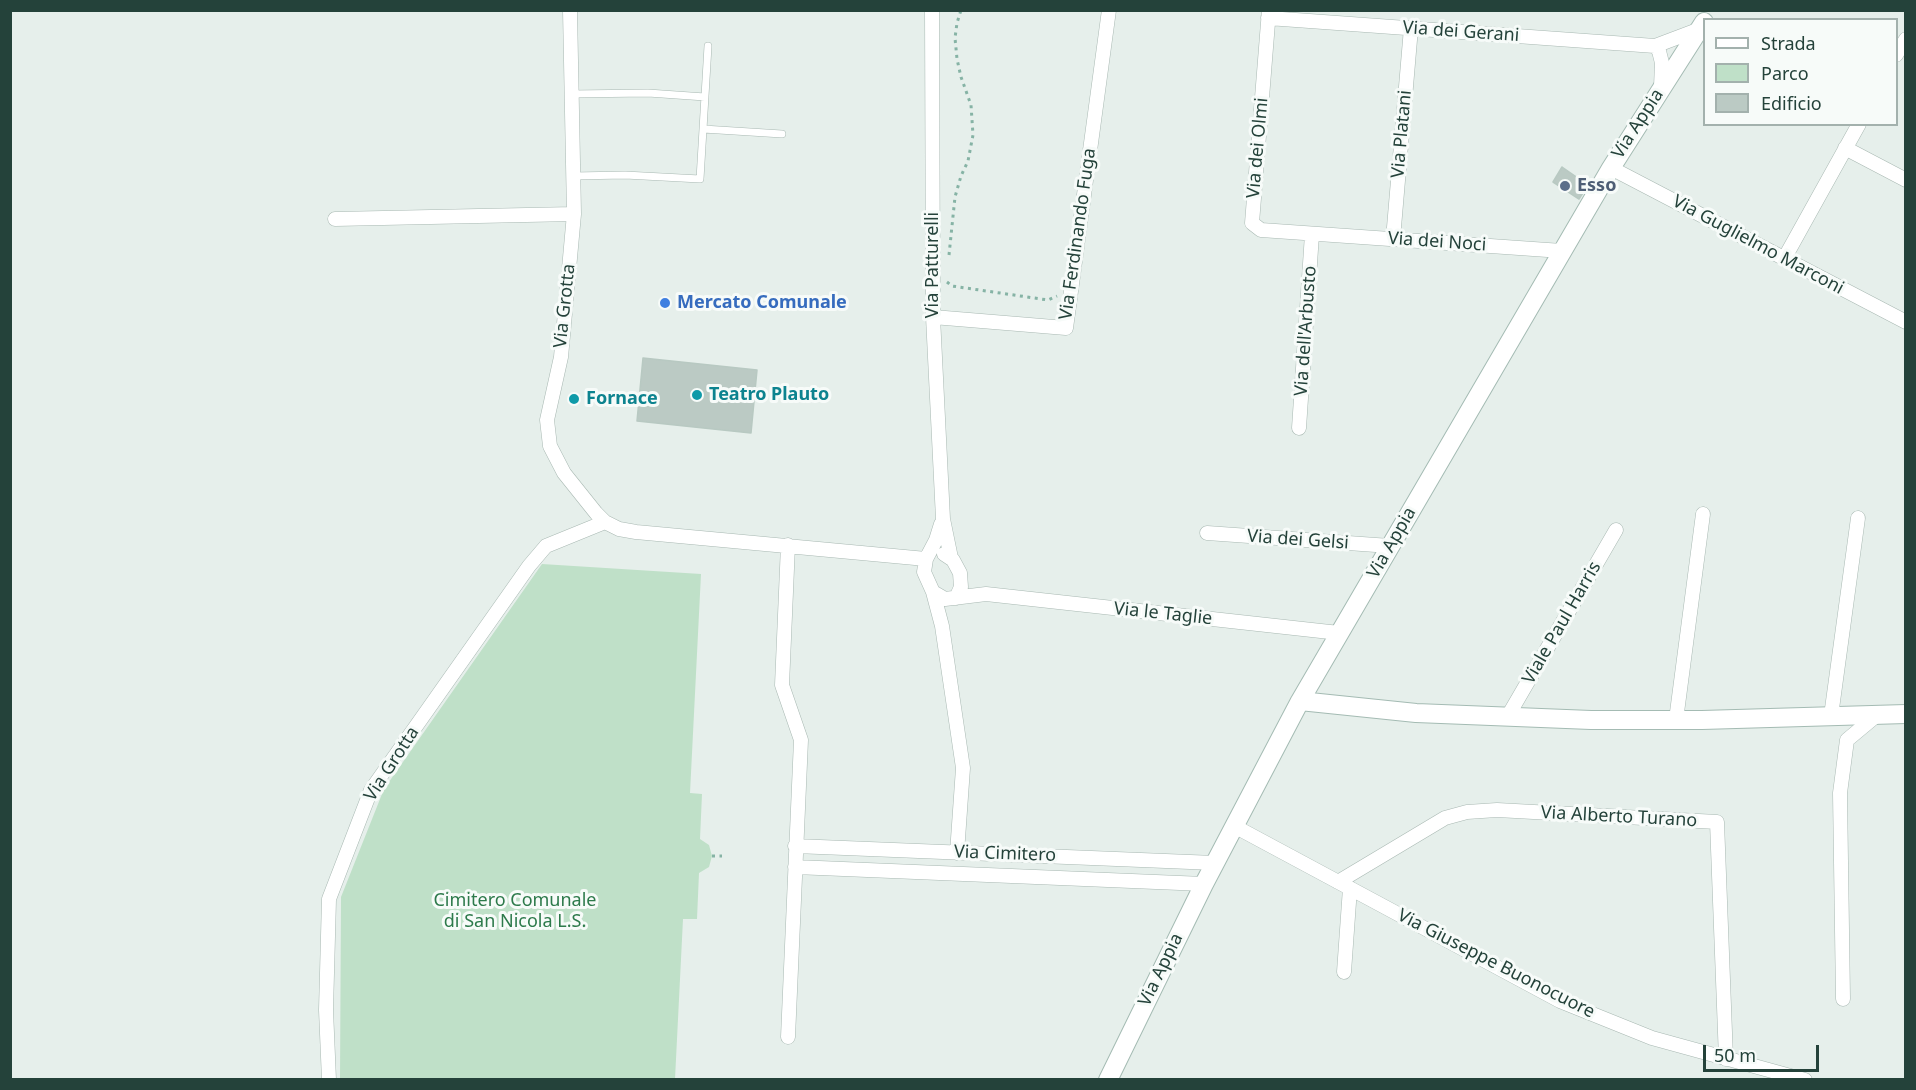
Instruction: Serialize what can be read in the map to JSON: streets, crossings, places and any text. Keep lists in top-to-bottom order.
{
  "streets": {
    "street": [
      "Via dei Gerani",
      "Via Appia",
      "Via Platani",
      "Via dei Olmi",
      "Via Ferdinando Fuga",
      "Via dei Noci",
      "Via Guglielmo Marconi",
      "Via Patturelli",
      "Via Grotta",
      "Via dell'Arbusto",
      "Via dei Gelsi",
      "Via le Taglie",
      "Viale Paul Harris",
      "Via Alberto Turano",
      "Via Cimitero",
      "Via Giuseppe Buonocuore"
    ]
  },
  "crossings": [
    ["Via dei Gerani", "Via Platani"],
    ["Via dei Gerani", "Via dei Olmi"],
    ["Via Appia", "Via dei Noci"],
    ["Via Appia", "Via Guglielmo Marconi"],
    ["Via Appia", "Via dei Gelsi"],
    ["Via Appia", "Via le Taglie"],
    ["Via Appia", "Via Cimitero"],
    ["Via Appia", "Via Giuseppe Buonocuore"],
    ["Via Platani", "Via dei Noci"],
    ["Via dei Olmi", "Via dei Noci"],
    ["Via dei Olmi", "Via dell'Arbusto"],
    ["Via Ferdinando Fuga", "Via Patturelli"],
    ["Via dei Noci", "Via dell'Arbusto"],
    ["Via Patturelli", "Via le Taglie"],
    ["Via Alberto Turano", "Via Giuseppe Buonocuore"]
  ],
  "parks": ["Cimitero Comunale di San Nicola L.S."],
  "places": [
    "Esso",
    "Mercato Comunale",
    "Teatro Plauto",
    "Fornace"
  ],
  "legend": ["Strada", "Parco", "Edificio"],
  "scale_bar": "50 m"
}
